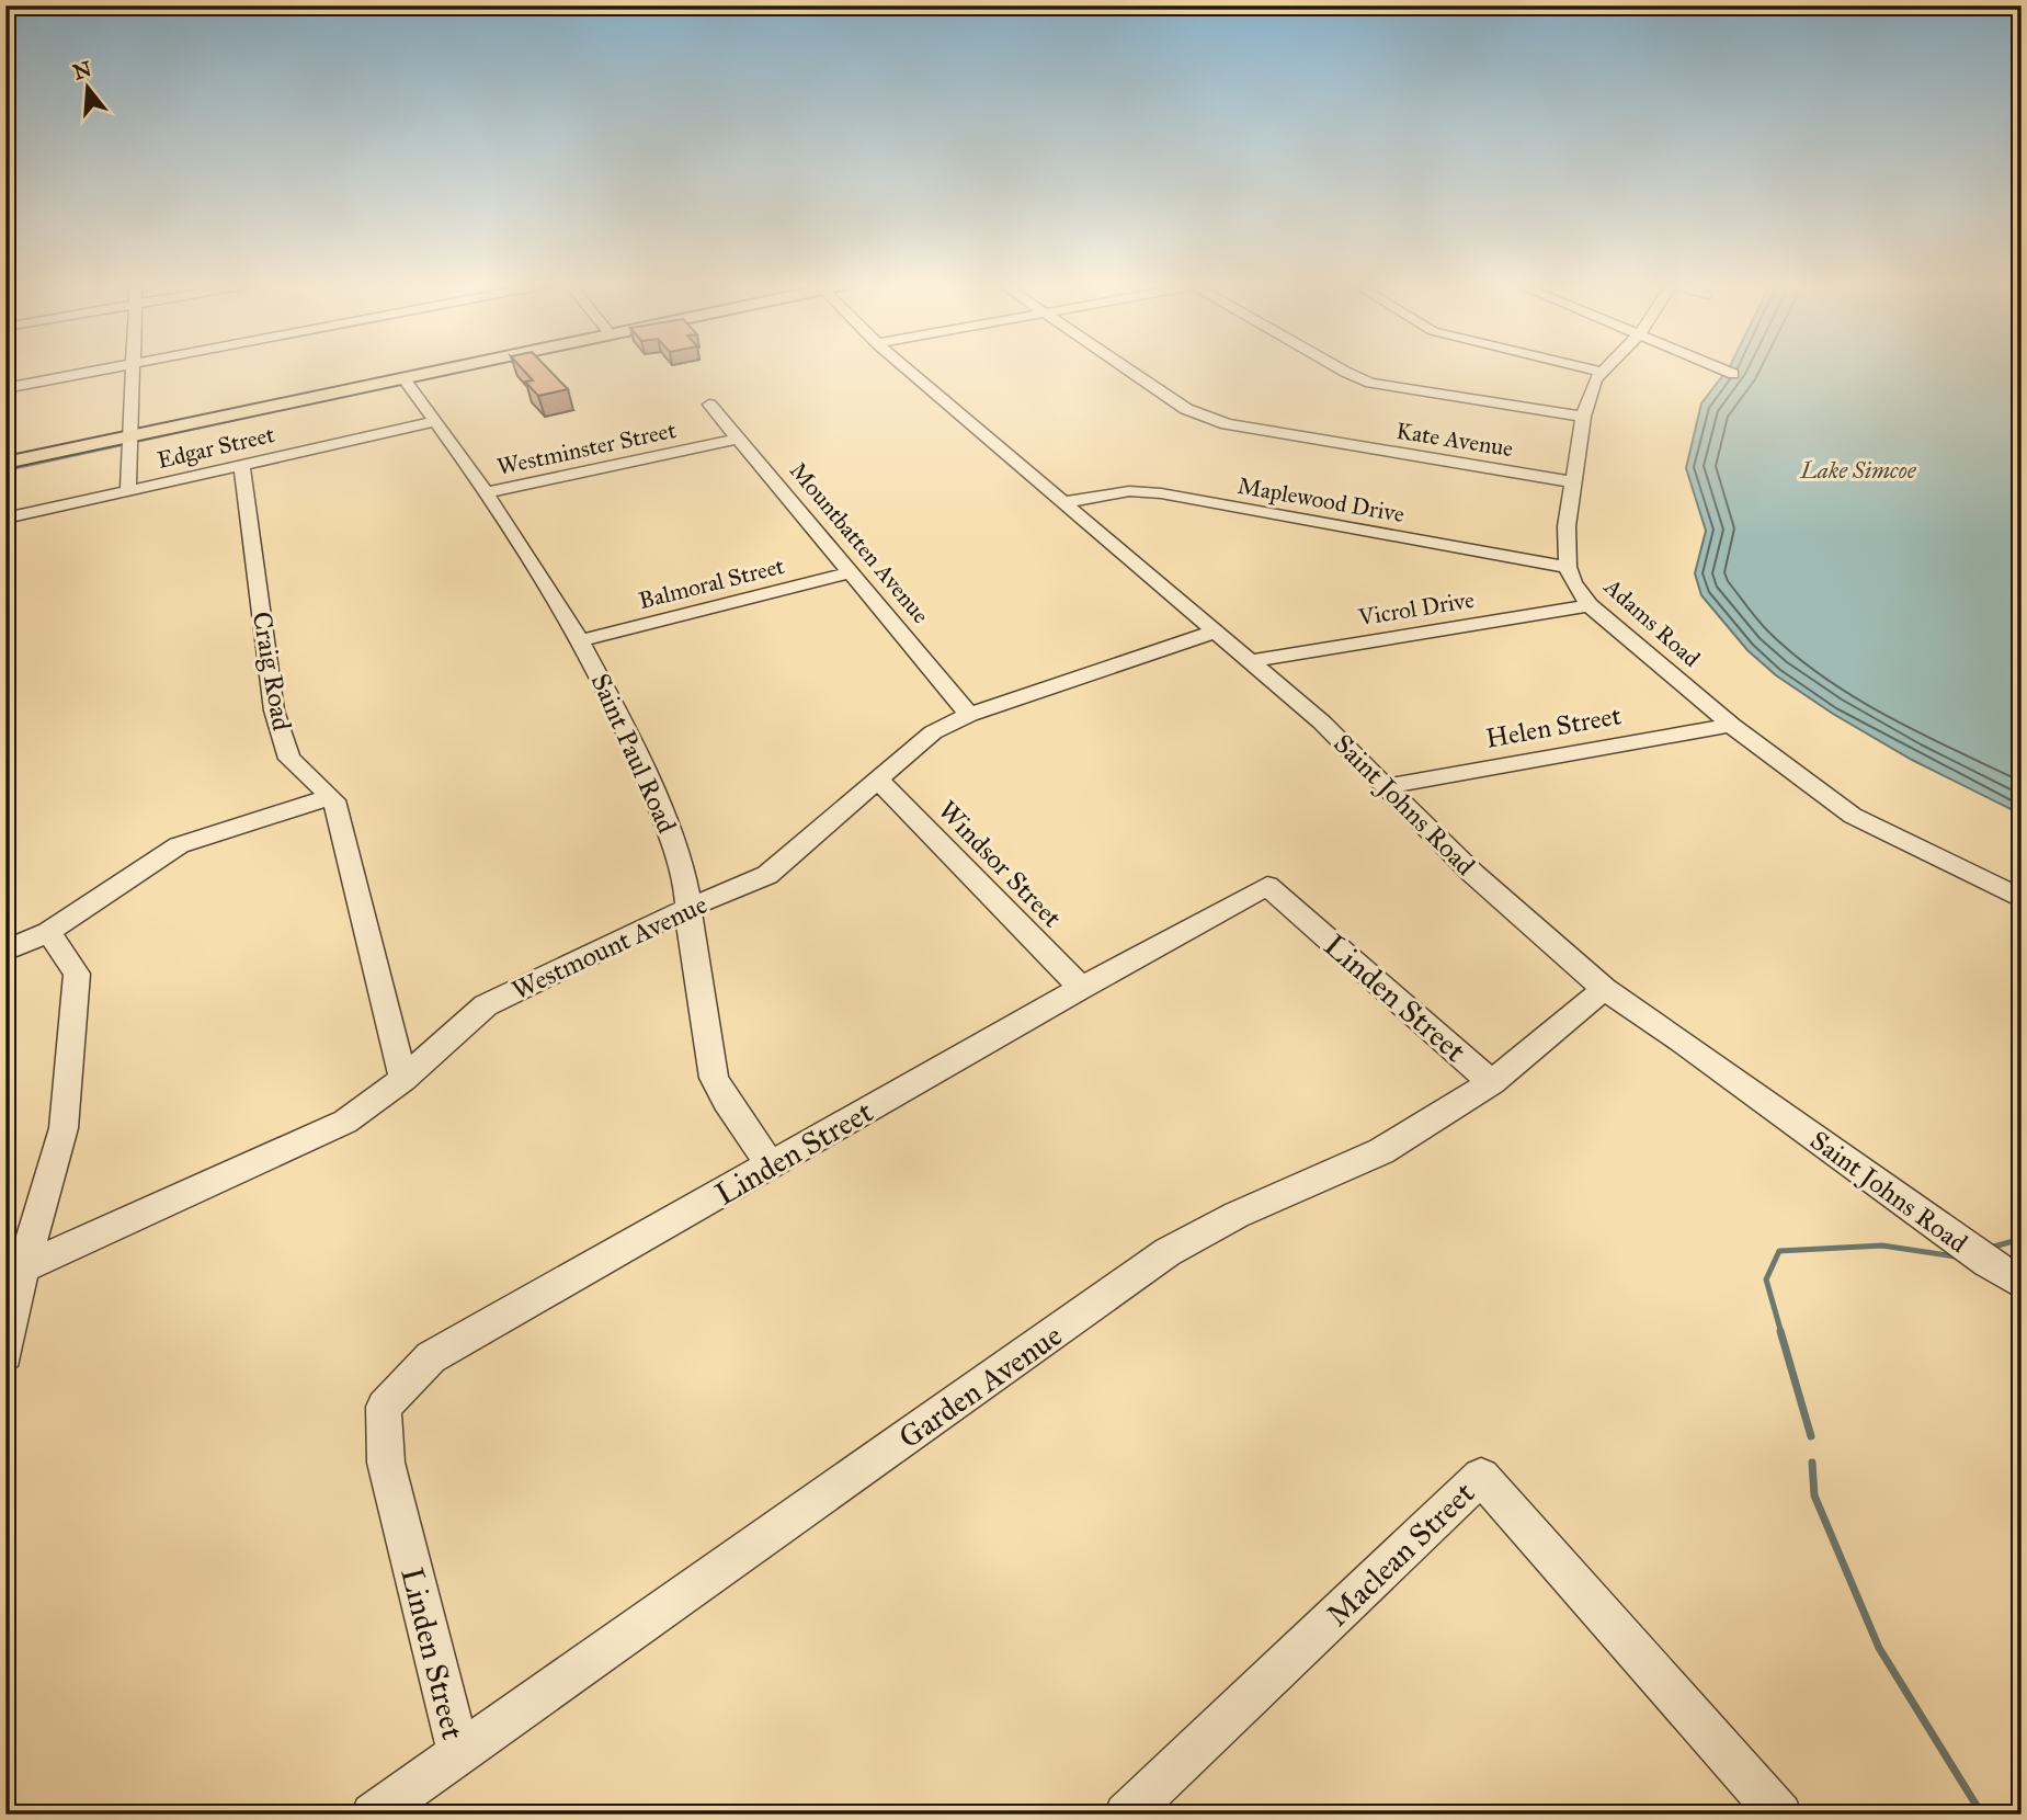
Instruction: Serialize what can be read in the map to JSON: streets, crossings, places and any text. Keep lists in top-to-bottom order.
{
  "streets": {
    "street": [
      "Kate Avenue",
      "Edgar Street",
      "Westminster Street",
      "Maplewood Drive",
      "Mountbatten Avenue",
      "Balmoral Street",
      "Vicrol Drive",
      "Adams Road",
      "Craig Road",
      "Helen Street",
      "Saint Paul Road",
      "Saint Johns Road",
      "Windsor Street",
      "Westmount Avenue",
      "Linden Street",
      "Garden Avenue",
      "Maclean Street"
    ]
  },
  "crossings": [
    ["Kate Avenue", "Adams Road"],
    ["Edgar Street", "Craig Road"],
    ["Edgar Street", "Saint Paul Road"],
    ["Westminster Street", "Mountbatten Avenue"],
    ["Westminster Street", "Saint Paul Road"],
    ["Maplewood Drive", "Adams Road"],
    ["Maplewood Drive", "Saint Johns Road"],
    ["Mountbatten Avenue", "Balmoral Street"],
    ["Mountbatten Avenue", "Westmount Avenue"],
    ["Balmoral Street", "Saint Paul Road"],
    ["Vicrol Drive", "Adams Road"],
    ["Vicrol Drive", "Saint Johns Road"],
    ["Adams Road", "Helen Street"],
    ["Craig Road", "Westmount Avenue"],
    ["Helen Street", "Saint Johns Road"],
    ["Saint Paul Road", "Westmount Avenue"],
    ["Saint Paul Road", "Linden Street"],
    ["Saint Johns Road", "Westmount Avenue"],
    ["Saint Johns Road", "Garden Avenue"],
    ["Windsor Street", "Westmount Avenue"],
    ["Windsor Street", "Linden Street"],
    ["Linden Street", "Garden Avenue"]
  ],
  "water": ["Lake Simcoe"],
  "north": "top"
}
